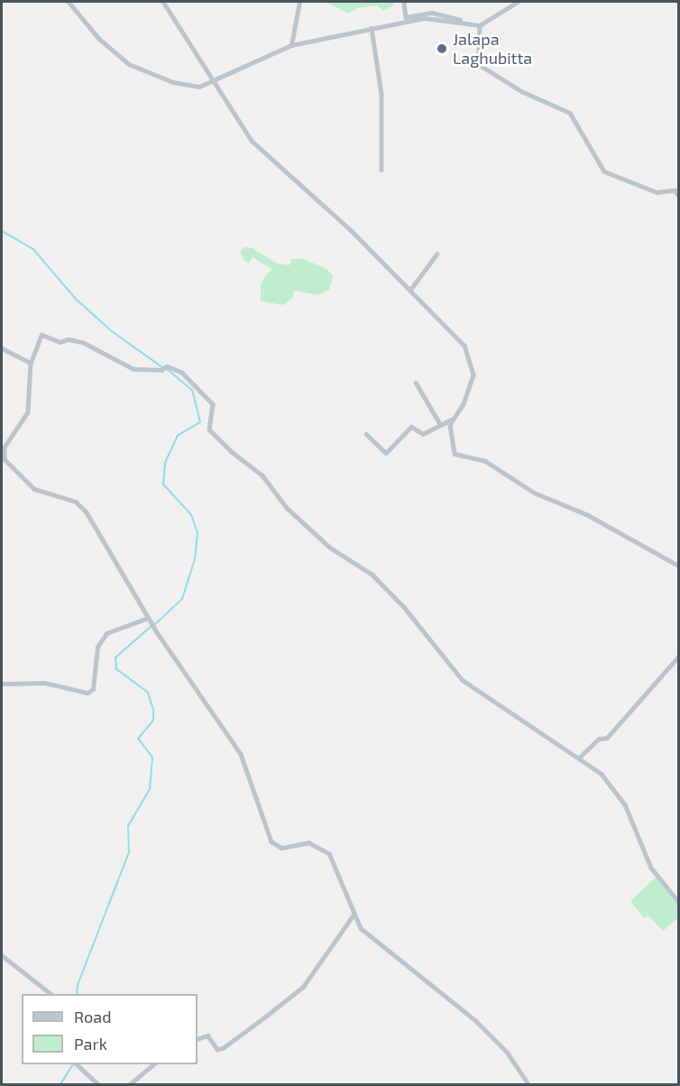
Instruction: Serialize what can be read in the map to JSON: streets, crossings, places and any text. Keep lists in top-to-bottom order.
{
  "places": ["Jalapa Laghubitta"],
  "legend": ["Road", "Park"]
}
